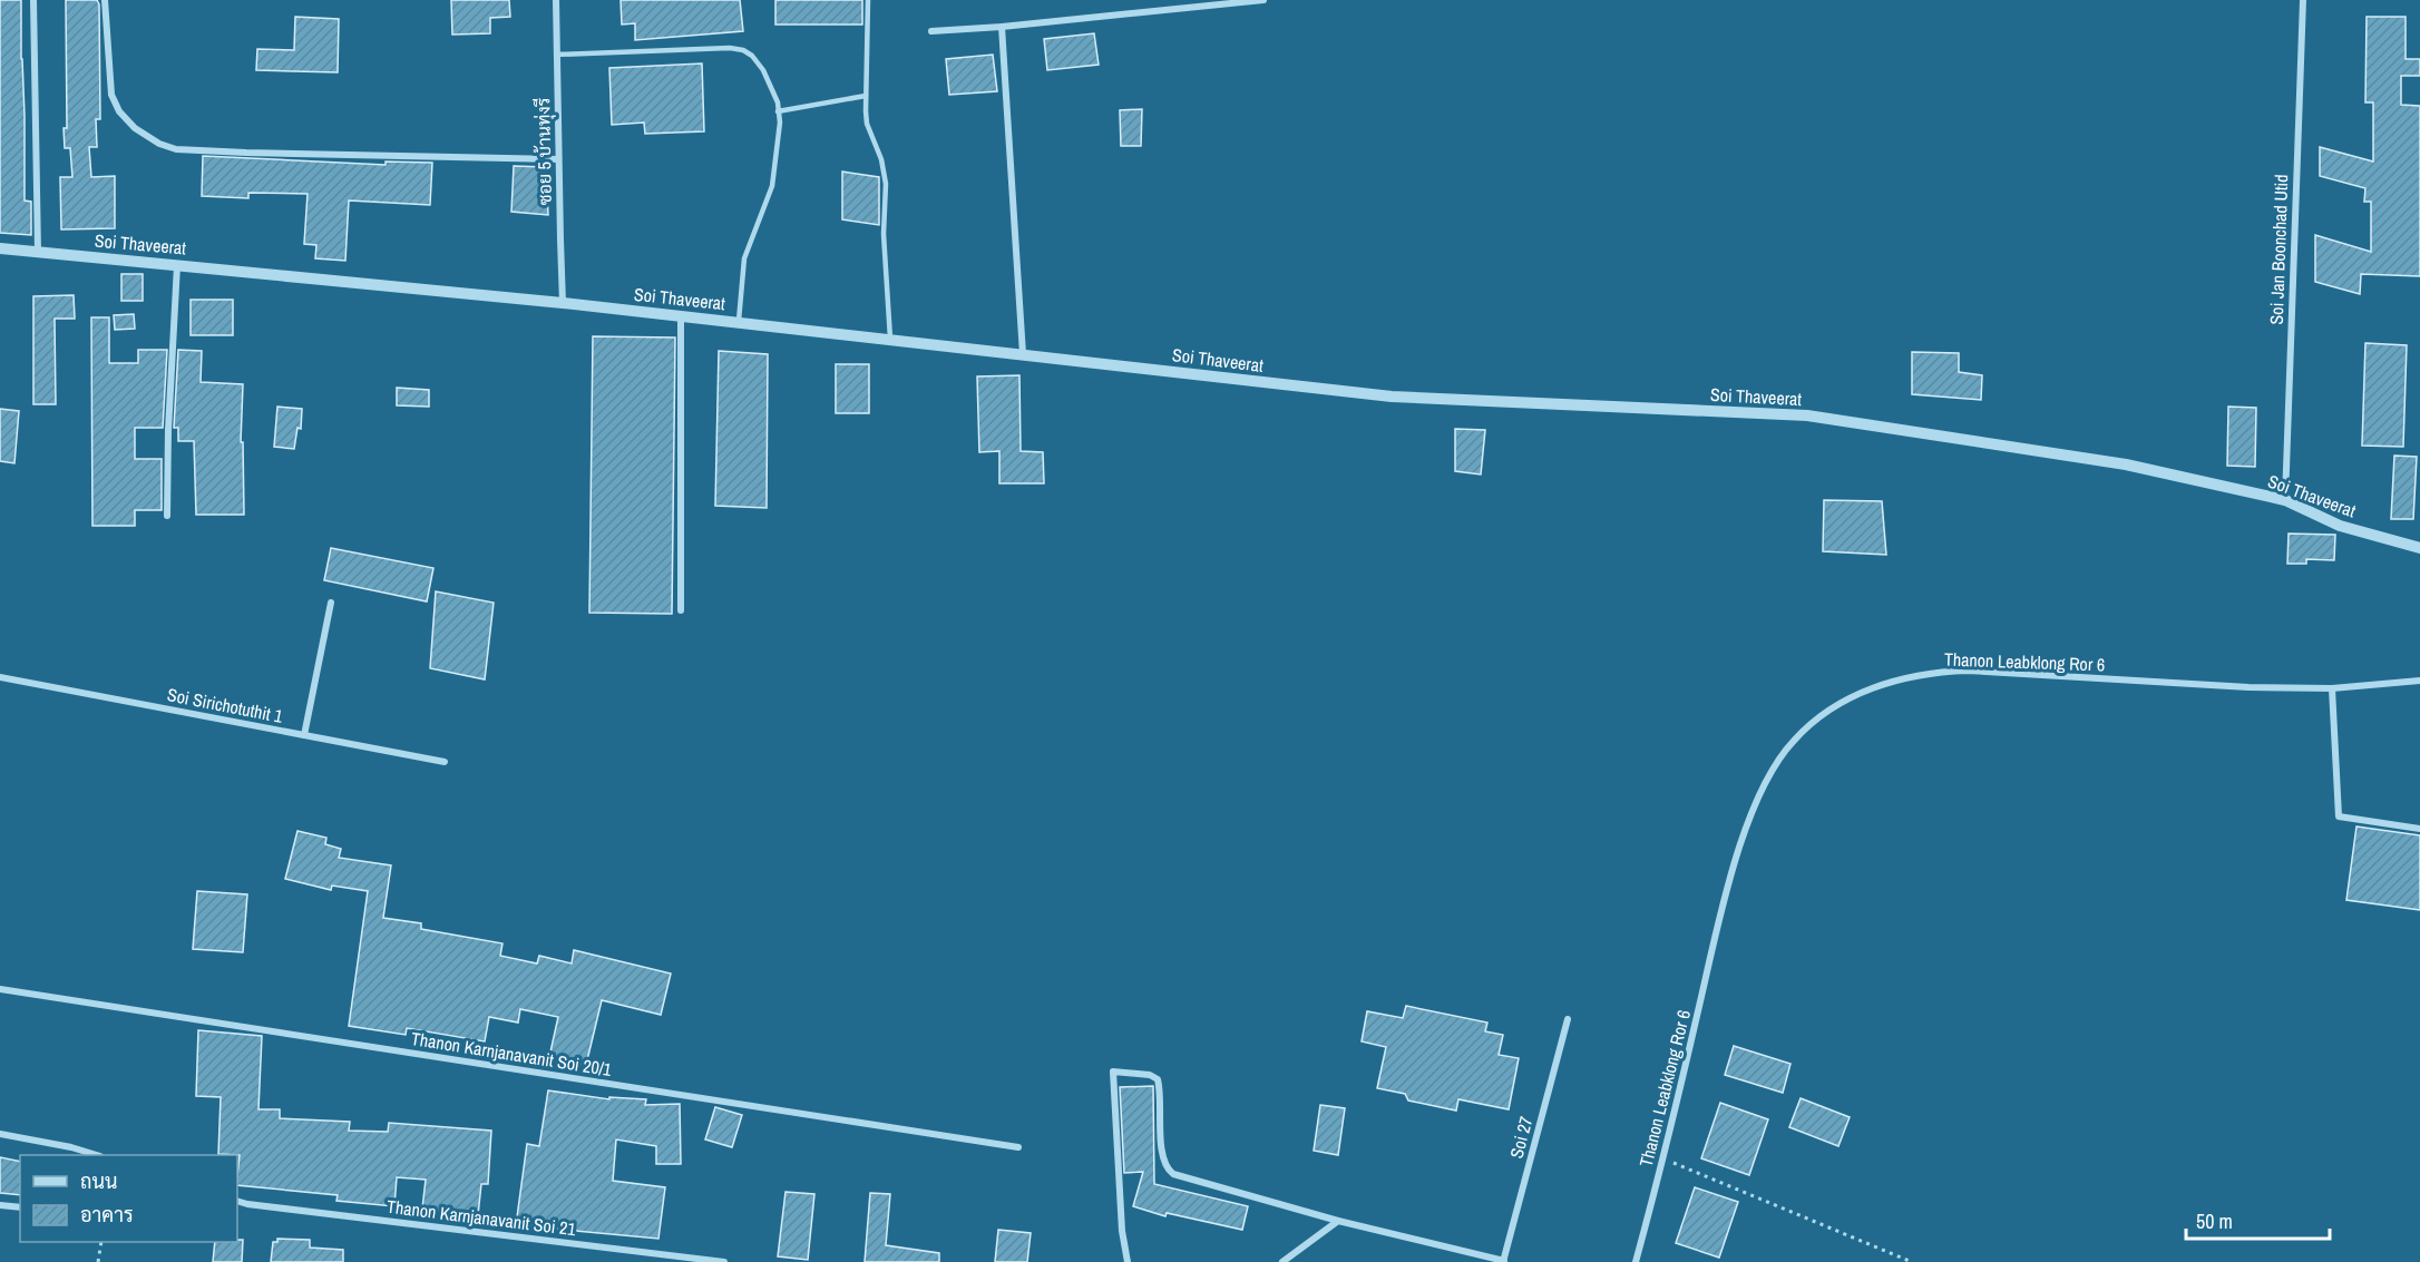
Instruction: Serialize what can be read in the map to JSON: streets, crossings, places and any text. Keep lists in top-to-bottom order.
{
  "streets": {
    "street": [
      "ซอย 5 บ้านทุ่งรี",
      "Soi Thaveerat",
      "Soi Jan Boonchad Utid",
      "Thanon Leabklong Ror 6",
      "Soi Sirichotuthit 1",
      "Thanon Karnjanavanit Soi 20/1",
      "Soi 27",
      "Thanon Karnjanavanit Soi 21"
    ]
  },
  "crossings": [
    ["ซอย 5 บ้านทุ่งรี", "Soi Thaveerat"],
    ["Soi Thaveerat", "Soi Jan Boonchad Utid"]
  ],
  "legend": ["ถนน", "อาคาร"],
  "scale_bar": "50 m"
}
